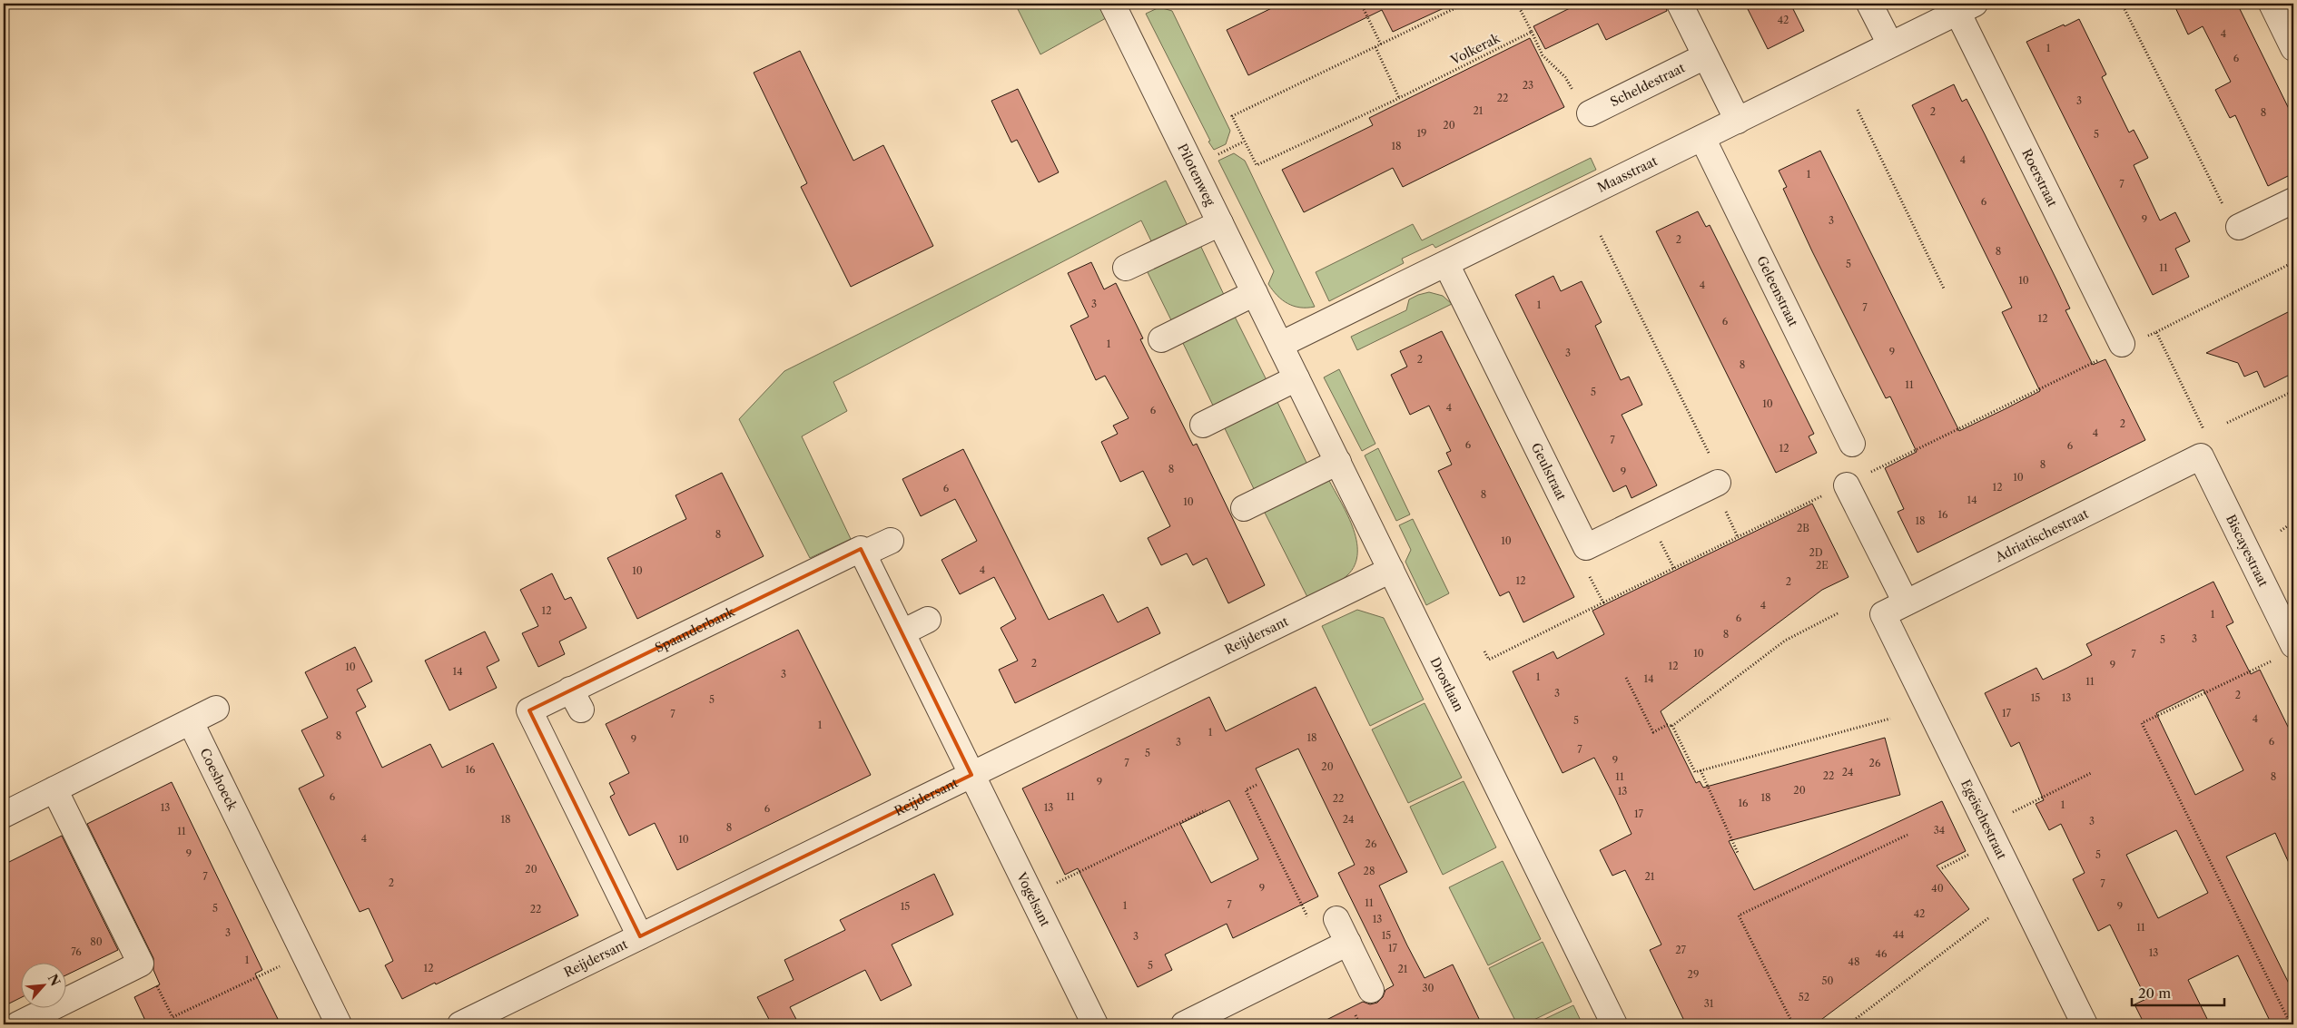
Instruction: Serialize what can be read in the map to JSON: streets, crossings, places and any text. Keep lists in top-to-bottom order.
{
  "streets": {
    "street": [
      "Scheldestraat",
      "Pilotenweg",
      "Maasstraat",
      "Roerstraat",
      "Geleenstraat",
      "Geulstraat",
      "Adriatischestraat",
      "Biscayestraat",
      "Spaanderbank",
      "Reijdersant",
      "Drostlaan",
      "Coeshoeck",
      "Egeïschestraat",
      "Vogelsant"
    ],
    "path": ["Volkerak"]
  },
  "crossings": [
    ["Pilotenweg", "Maasstraat"],
    ["Pilotenweg", "Drostlaan"],
    ["Maasstraat", "Roerstraat"],
    ["Maasstraat", "Geleenstraat"],
    ["Maasstraat", "Geulstraat"],
    ["Maasstraat", "Drostlaan"],
    ["Adriatischestraat", "Biscayestraat"],
    ["Adriatischestraat", "Egeïschestraat"],
    ["Spaanderbank", "Reijdersant"],
    ["Reijdersant", "Drostlaan"],
    ["Reijdersant", "Vogelsant"]
  ],
  "house_numbers": [
    "42",
    "4",
    "1",
    "6",
    "23",
    "22",
    "3",
    "21",
    "2",
    "8",
    "20",
    "19",
    "5",
    "18",
    "4",
    "1",
    "7",
    "6",
    "9",
    "3",
    "2",
    "8",
    "5",
    "11",
    "10",
    "4",
    "3",
    "1",
    "7",
    "12",
    "6",
    "1",
    "9",
    "3",
    "2",
    "8",
    "11",
    "5",
    "10",
    "4",
    "6",
    "2",
    "4",
    "7",
    "6",
    "6",
    "12",
    "8",
    "8",
    "9",
    "10",
    "12",
    "6",
    "8",
    "14",
    "10",
    "16",
    "18",
    "2B",
    "8",
    "10",
    "2D",
    "2E",
    "4",
    "10",
    "12",
    "2",
    "4",
    "12",
    "1",
    "6",
    "8",
    "3",
    "5",
    "10",
    "7",
    "2",
    "9",
    "12",
    "10",
    "14",
    "3",
    "1",
    "14",
    "11",
    "3",
    "2",
    "15",
    "13",
    "5",
    "17",
    "7",
    "4",
    "5",
    "1",
    "1",
    "8",
    "18",
    "9",
    "6",
    "3",
    "7",
    "5",
    "9",
    "7",
    "26",
    "20",
    "16",
    "24",
    "22",
    "11",
    "8",
    "9",
    "20",
    "13",
    "6",
    "11",
    "18",
    "22",
    "16",
    "1",
    "13",
    "13",
    "6",
    "17",
    "18",
    "24",
    "3",
    "8",
    "34",
    "11",
    "4",
    "10",
    "26",
    "9",
    "5",
    "20",
    "28",
    "7",
    "21",
    "2",
    "7",
    "9",
    "40",
    "11",
    "7",
    "1",
    "15",
    "9",
    "5",
    "22",
    "42",
    "13",
    "11",
    "3",
    "44",
    "15",
    "3",
    "80",
    "17",
    "27",
    "76",
    "13",
    "46",
    "1",
    "48",
    "5",
    "12",
    "21",
    "29",
    "50",
    "30",
    "52",
    "31"
  ],
  "scale_bar": "20 m",
  "north": "top right"
}
